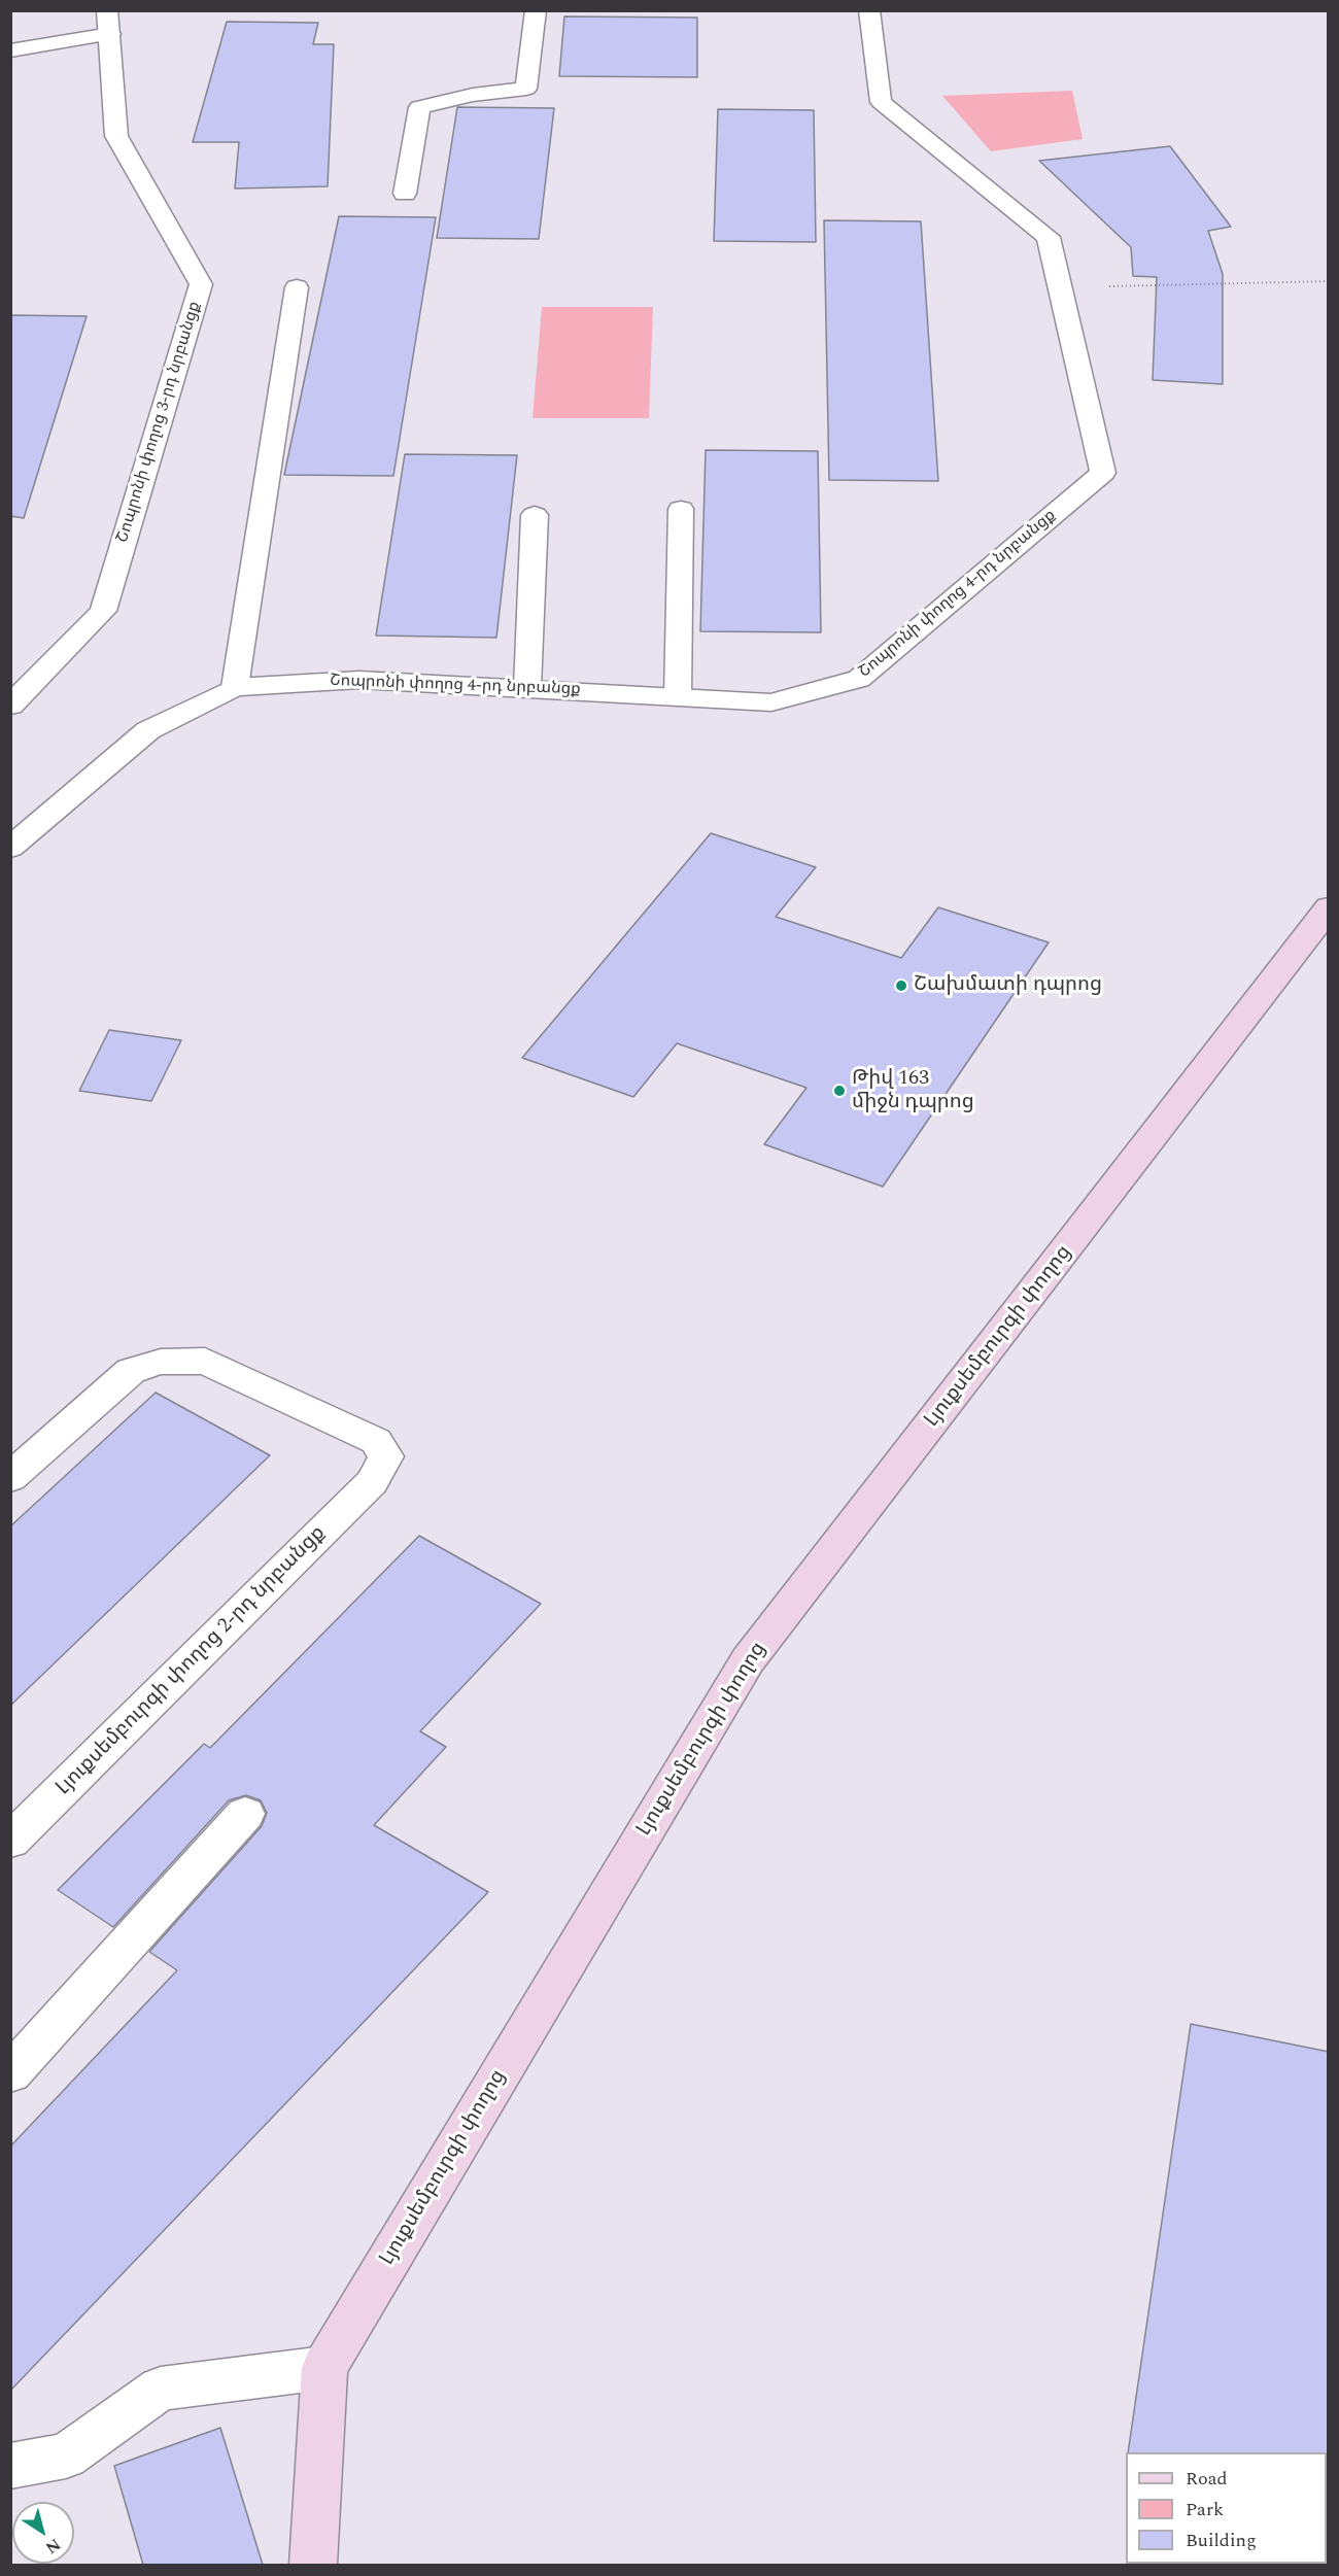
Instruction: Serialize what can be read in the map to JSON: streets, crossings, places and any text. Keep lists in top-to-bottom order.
{
  "streets": {
    "street": [
      "Շոպրոնի փողոց 3-րդ նրբանցք",
      "Շոպրոնի փողոց 4-րդ նրբանցք",
      "Լյուքսեմբուրգի փողոց",
      "Լյուքսեմբուրգի փողոց 2-րդ նրբանցք"
    ]
  },
  "places": ["Շախմատի դպրոց", "Թիվ 163 միջն դպրոց"],
  "legend": ["Road", "Park", "Building"],
  "north": "bottom right"
}
